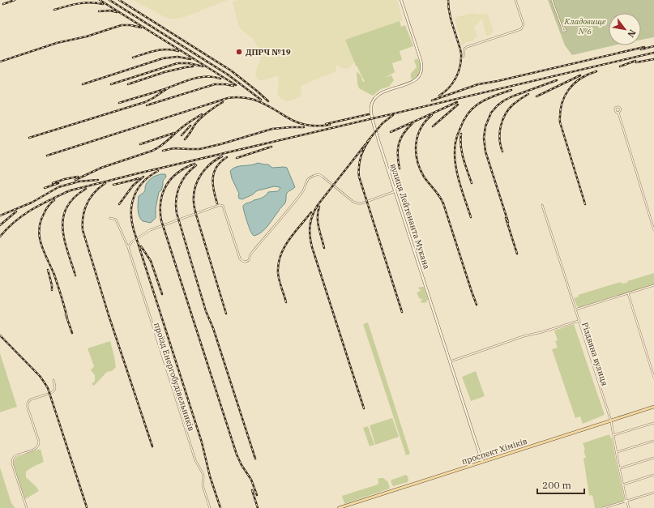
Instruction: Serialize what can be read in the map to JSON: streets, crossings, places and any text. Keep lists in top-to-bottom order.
{
  "streets": {
    "main road": ["вулиця Лейтенанта Мукана", "проспект Хіміків"],
    "street": ["Різдвяна вулиця", "проїзд Енергобудівельників"]
  },
  "crossings": [
    ["вулиця Лейтенанта Мукана", "проспект Хіміків"],
    ["Різдвяна вулиця", "проспект Хіміків"]
  ],
  "parks": ["Кладовище №6"],
  "places": ["ДПРЧ №19"],
  "scale_bar": "200 m",
  "north": "bottom right"
}
